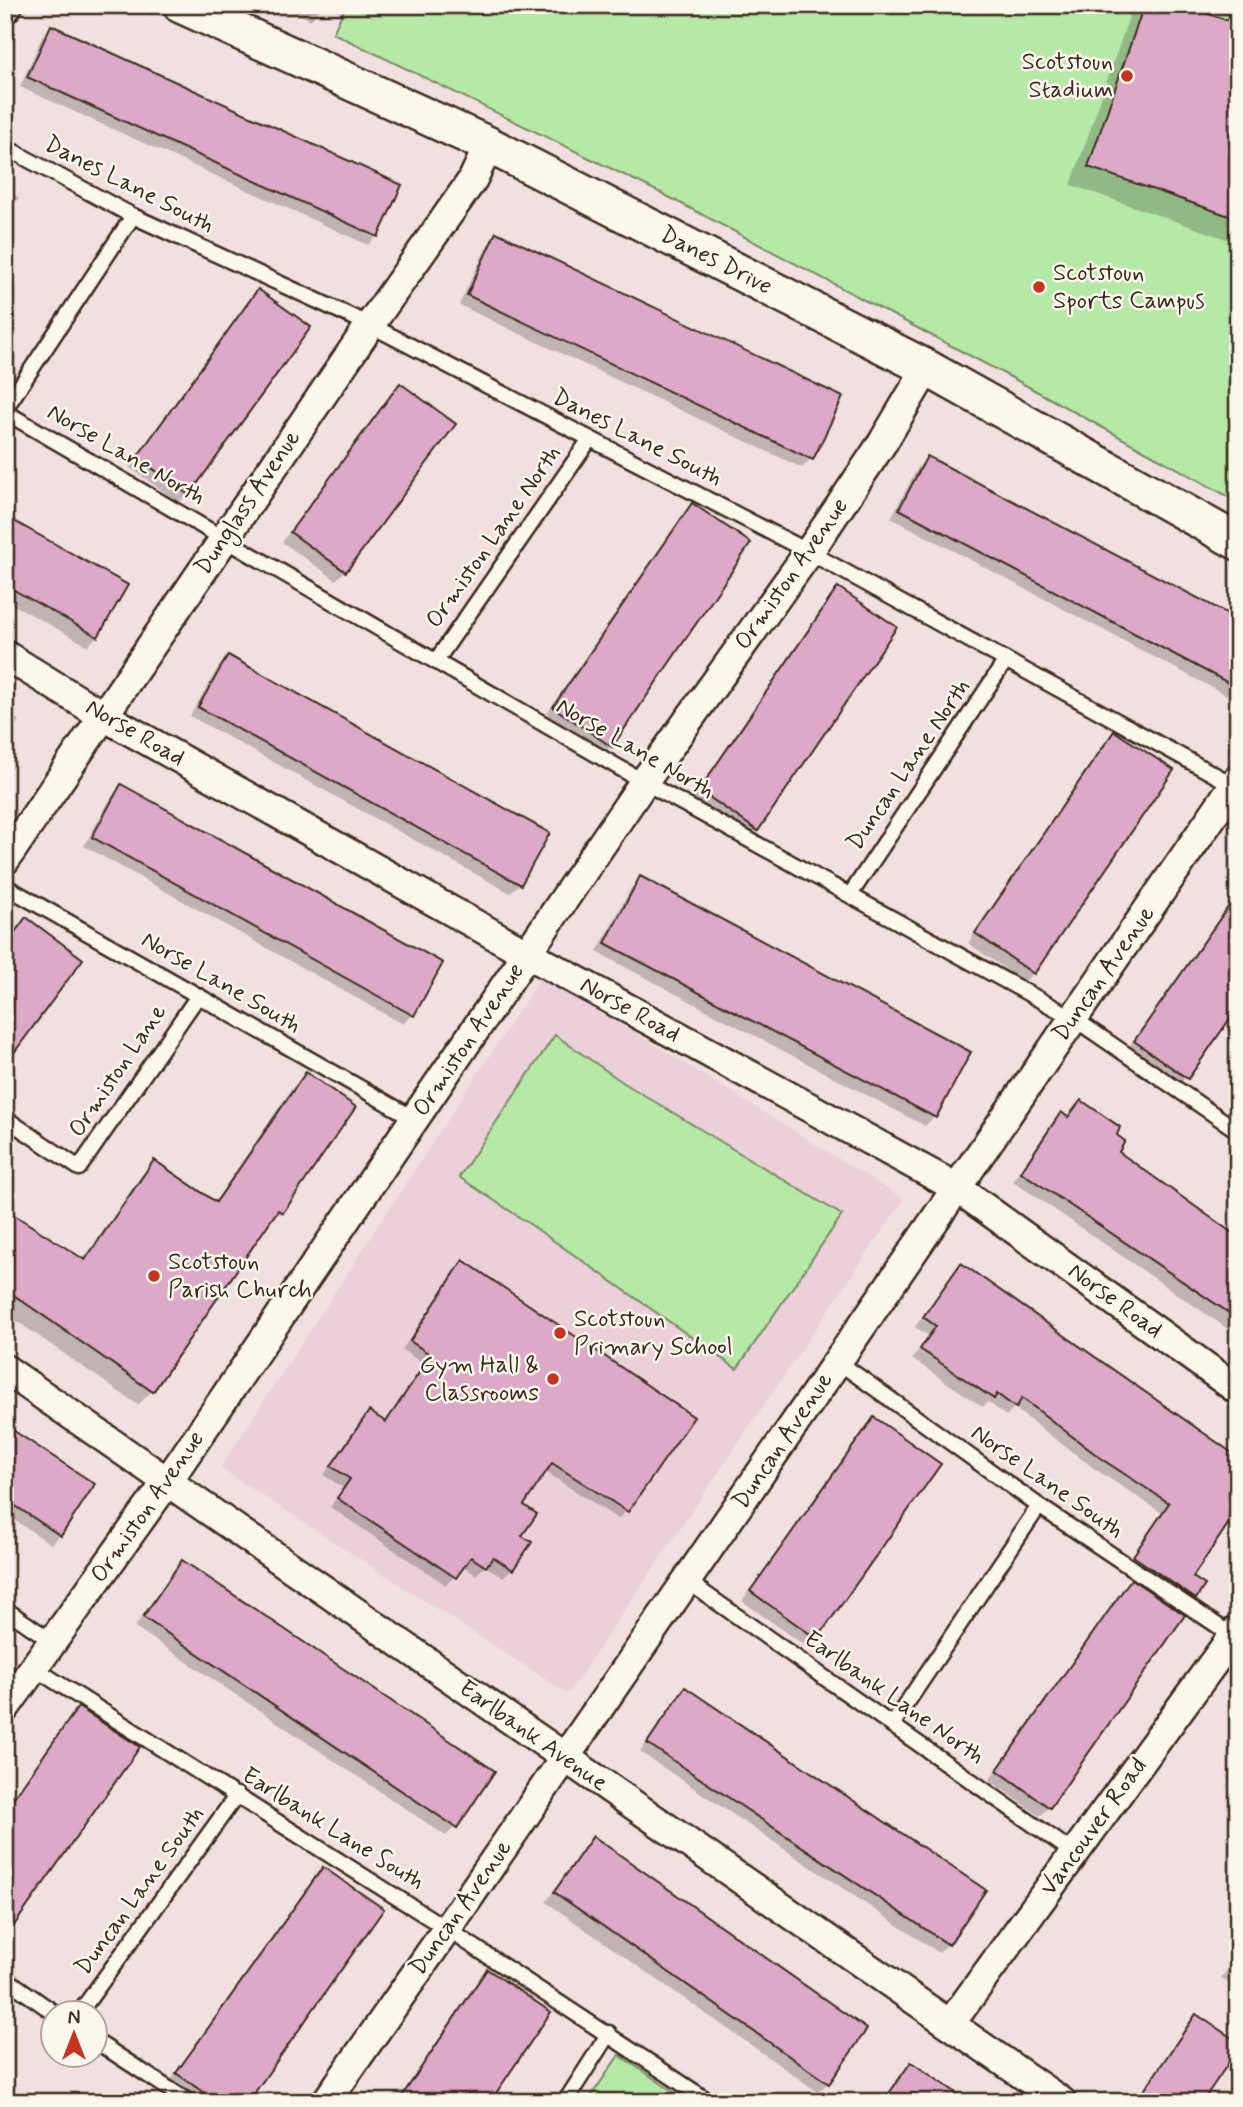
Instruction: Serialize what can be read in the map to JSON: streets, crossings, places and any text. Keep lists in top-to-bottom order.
{
  "streets": {
    "street": [
      "Danes Drive",
      "Dunglass Avenue",
      "Ormiston Avenue",
      "Norse Road",
      "Duncan Avenue",
      "Earlbank Avenue",
      "Vancouver Road"
    ],
    "lane": [
      "Danes Lane South",
      "Norse Lane North",
      "Ormiston Lane North",
      "Duncan Lane North",
      "Norse Lane South",
      "Ormiston Lane",
      "Earlbank Lane North",
      "Earlbank Lane South",
      "Duncan Lane South"
    ]
  },
  "crossings": [
    ["Danes Lane South", "Dunglass Avenue"],
    ["Danes Lane South", "Ormiston Lane North"],
    ["Danes Lane South", "Ormiston Avenue"],
    ["Danes Lane South", "Duncan Lane North"],
    ["Danes Lane South", "Duncan Avenue"],
    ["Danes Drive", "Dunglass Avenue"],
    ["Danes Drive", "Ormiston Avenue"],
    ["Norse Lane North", "Dunglass Avenue"],
    ["Norse Lane North", "Ormiston Lane North"],
    ["Norse Lane North", "Ormiston Avenue"],
    ["Norse Lane North", "Duncan Lane North"],
    ["Norse Lane North", "Duncan Avenue"],
    ["Dunglass Avenue", "Norse Road"],
    ["Ormiston Avenue", "Norse Road"],
    ["Ormiston Avenue", "Norse Lane South"],
    ["Ormiston Avenue", "Earlbank Avenue"],
    ["Ormiston Avenue", "Earlbank Lane South"],
    ["Norse Road", "Duncan Avenue"],
    ["Duncan Avenue", "Norse Lane South"],
    ["Duncan Avenue", "Earlbank Lane North"],
    ["Duncan Avenue", "Earlbank Avenue"],
    ["Duncan Avenue", "Earlbank Lane South"],
    ["Norse Lane South", "Ormiston Lane"],
    ["Norse Lane South", "Vancouver Road"],
    ["Earlbank Lane North", "Vancouver Road"],
    ["Earlbank Avenue", "Vancouver Road"],
    ["Earlbank Lane South", "Duncan Lane South"]
  ],
  "places": [
    "Scotstoun Stadium",
    "Scotstoun Sports Campus",
    "Scotstoun Parish Church",
    "Scotstoun Primary School",
    "Gym Hall & Classrooms"
  ],
  "north": "top"
}
